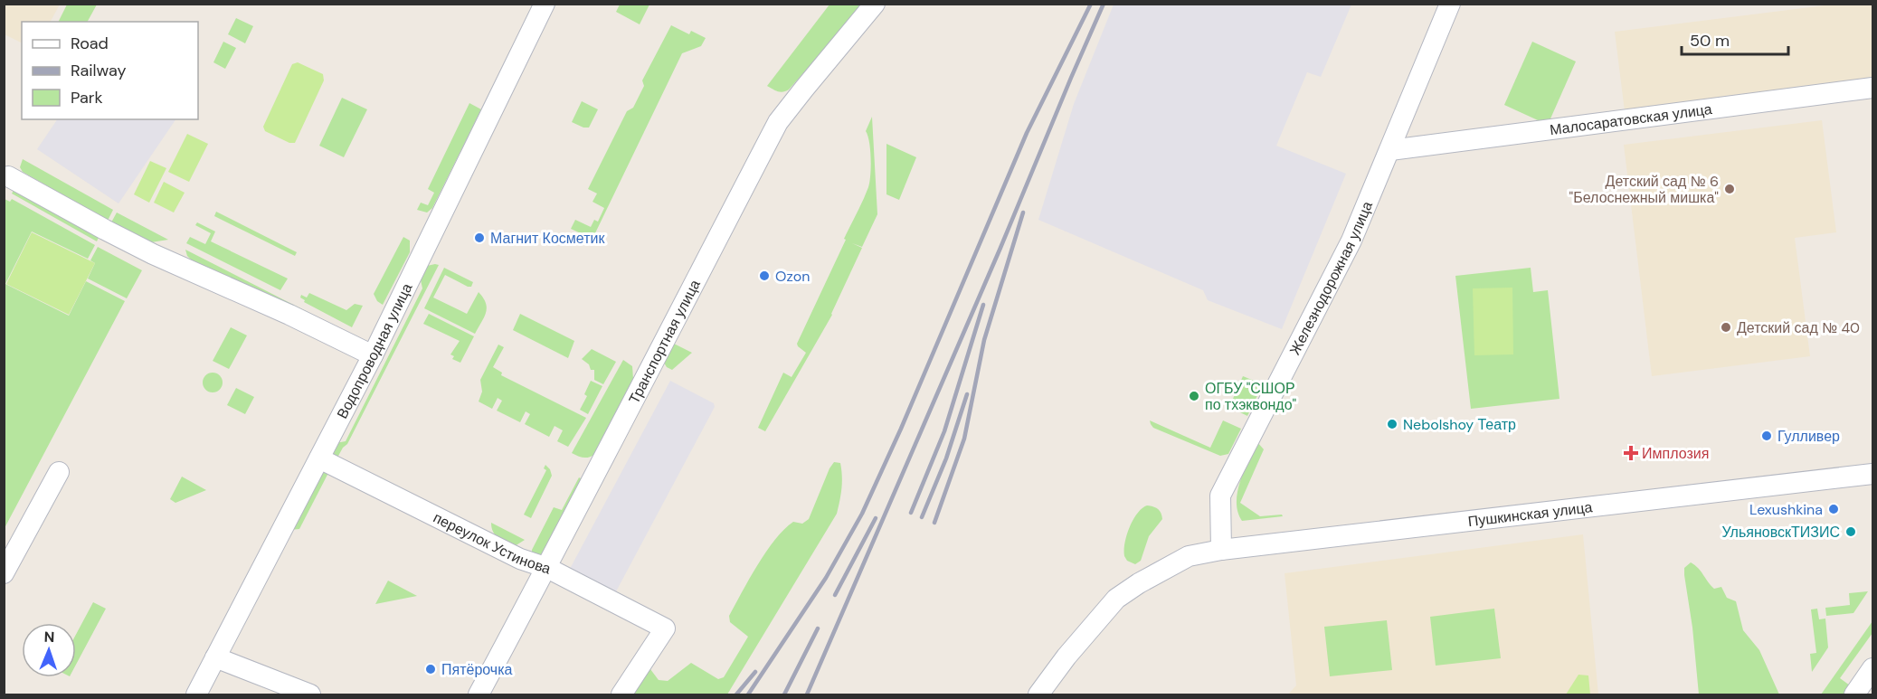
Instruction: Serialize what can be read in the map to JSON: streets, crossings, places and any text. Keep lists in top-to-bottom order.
{
  "streets": {
    "street": [
      "Малосаратовская улица",
      "Железнодорожная улица",
      "Транспортная улица",
      "Водопроводная улица",
      "Пушкинская улица",
      "переулок Устинова"
    ]
  },
  "crossings": [
    ["Малосаратовская улица", "Железнодорожная улица"],
    ["Железнодорожная улица", "Пушкинская улица"],
    ["Транспортная улица", "переулок Устинова"],
    ["Водопроводная улица", "переулок Устинова"]
  ],
  "places": {
    "other": [
      "Детский сад № 6 \"Белоснежный мишка\"",
      "Магнит Косметик",
      "Ozon",
      "Детский сад № 40",
      "ОГБУ \"СШОР по тхэквондо\"",
      "Nebolshoy Театр",
      "Гулливер",
      "Lexushkina",
      "УльяновскТИЗИС",
      "Пятёрочка"
    ],
    "health": ["Имплозия"]
  },
  "legend": ["Road", "Railway", "Park"],
  "scale_bar": "50 m",
  "north": "top"
}
